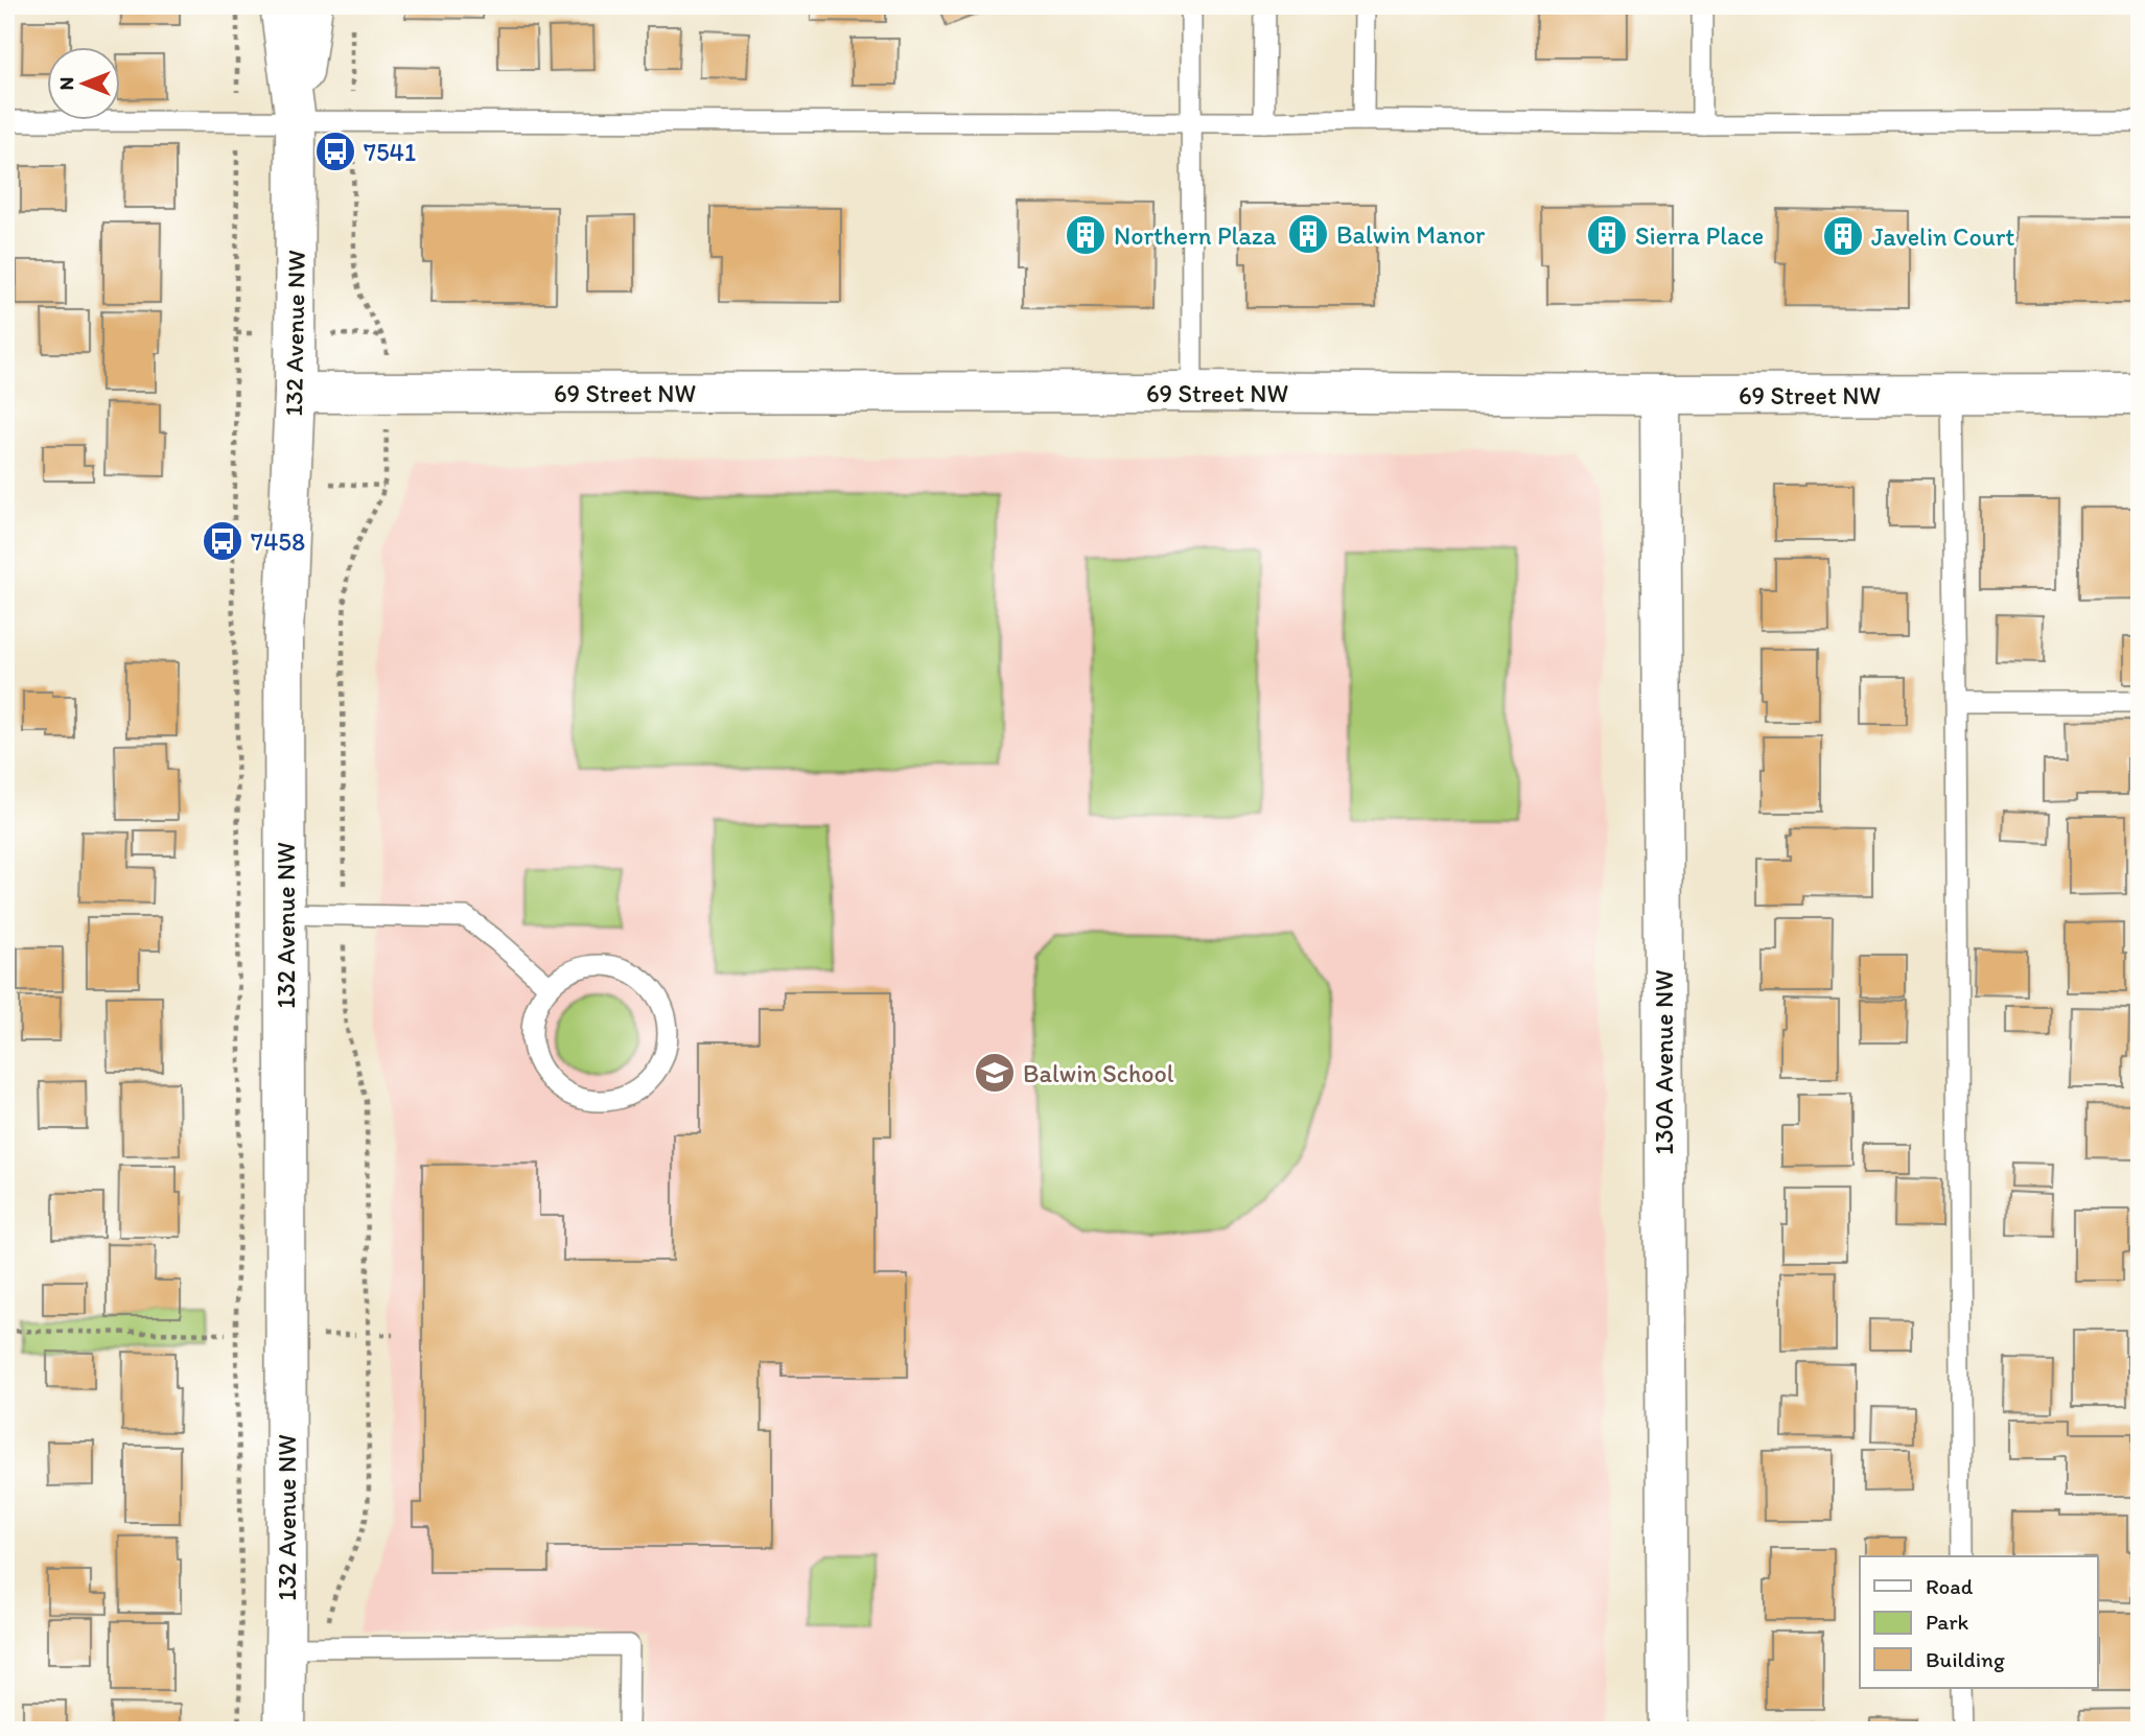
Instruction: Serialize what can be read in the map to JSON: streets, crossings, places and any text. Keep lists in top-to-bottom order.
{
  "streets": {
    "street": ["132 Avenue NW", "69 Street NW", "130A Avenue NW"]
  },
  "crossings": [
    ["132 Avenue NW", "69 Street NW"],
    ["69 Street NW", "130A Avenue NW"]
  ],
  "places": {
    "bus stop": ["7541", "7458"],
    "building": [
      "Balwin Manor",
      "Northern Plaza",
      "Sierra Place",
      "Javelin Court"
    ],
    "school or university": ["Balwin School"]
  },
  "legend": ["Road", "Park", "Building"],
  "north": "left"
}
